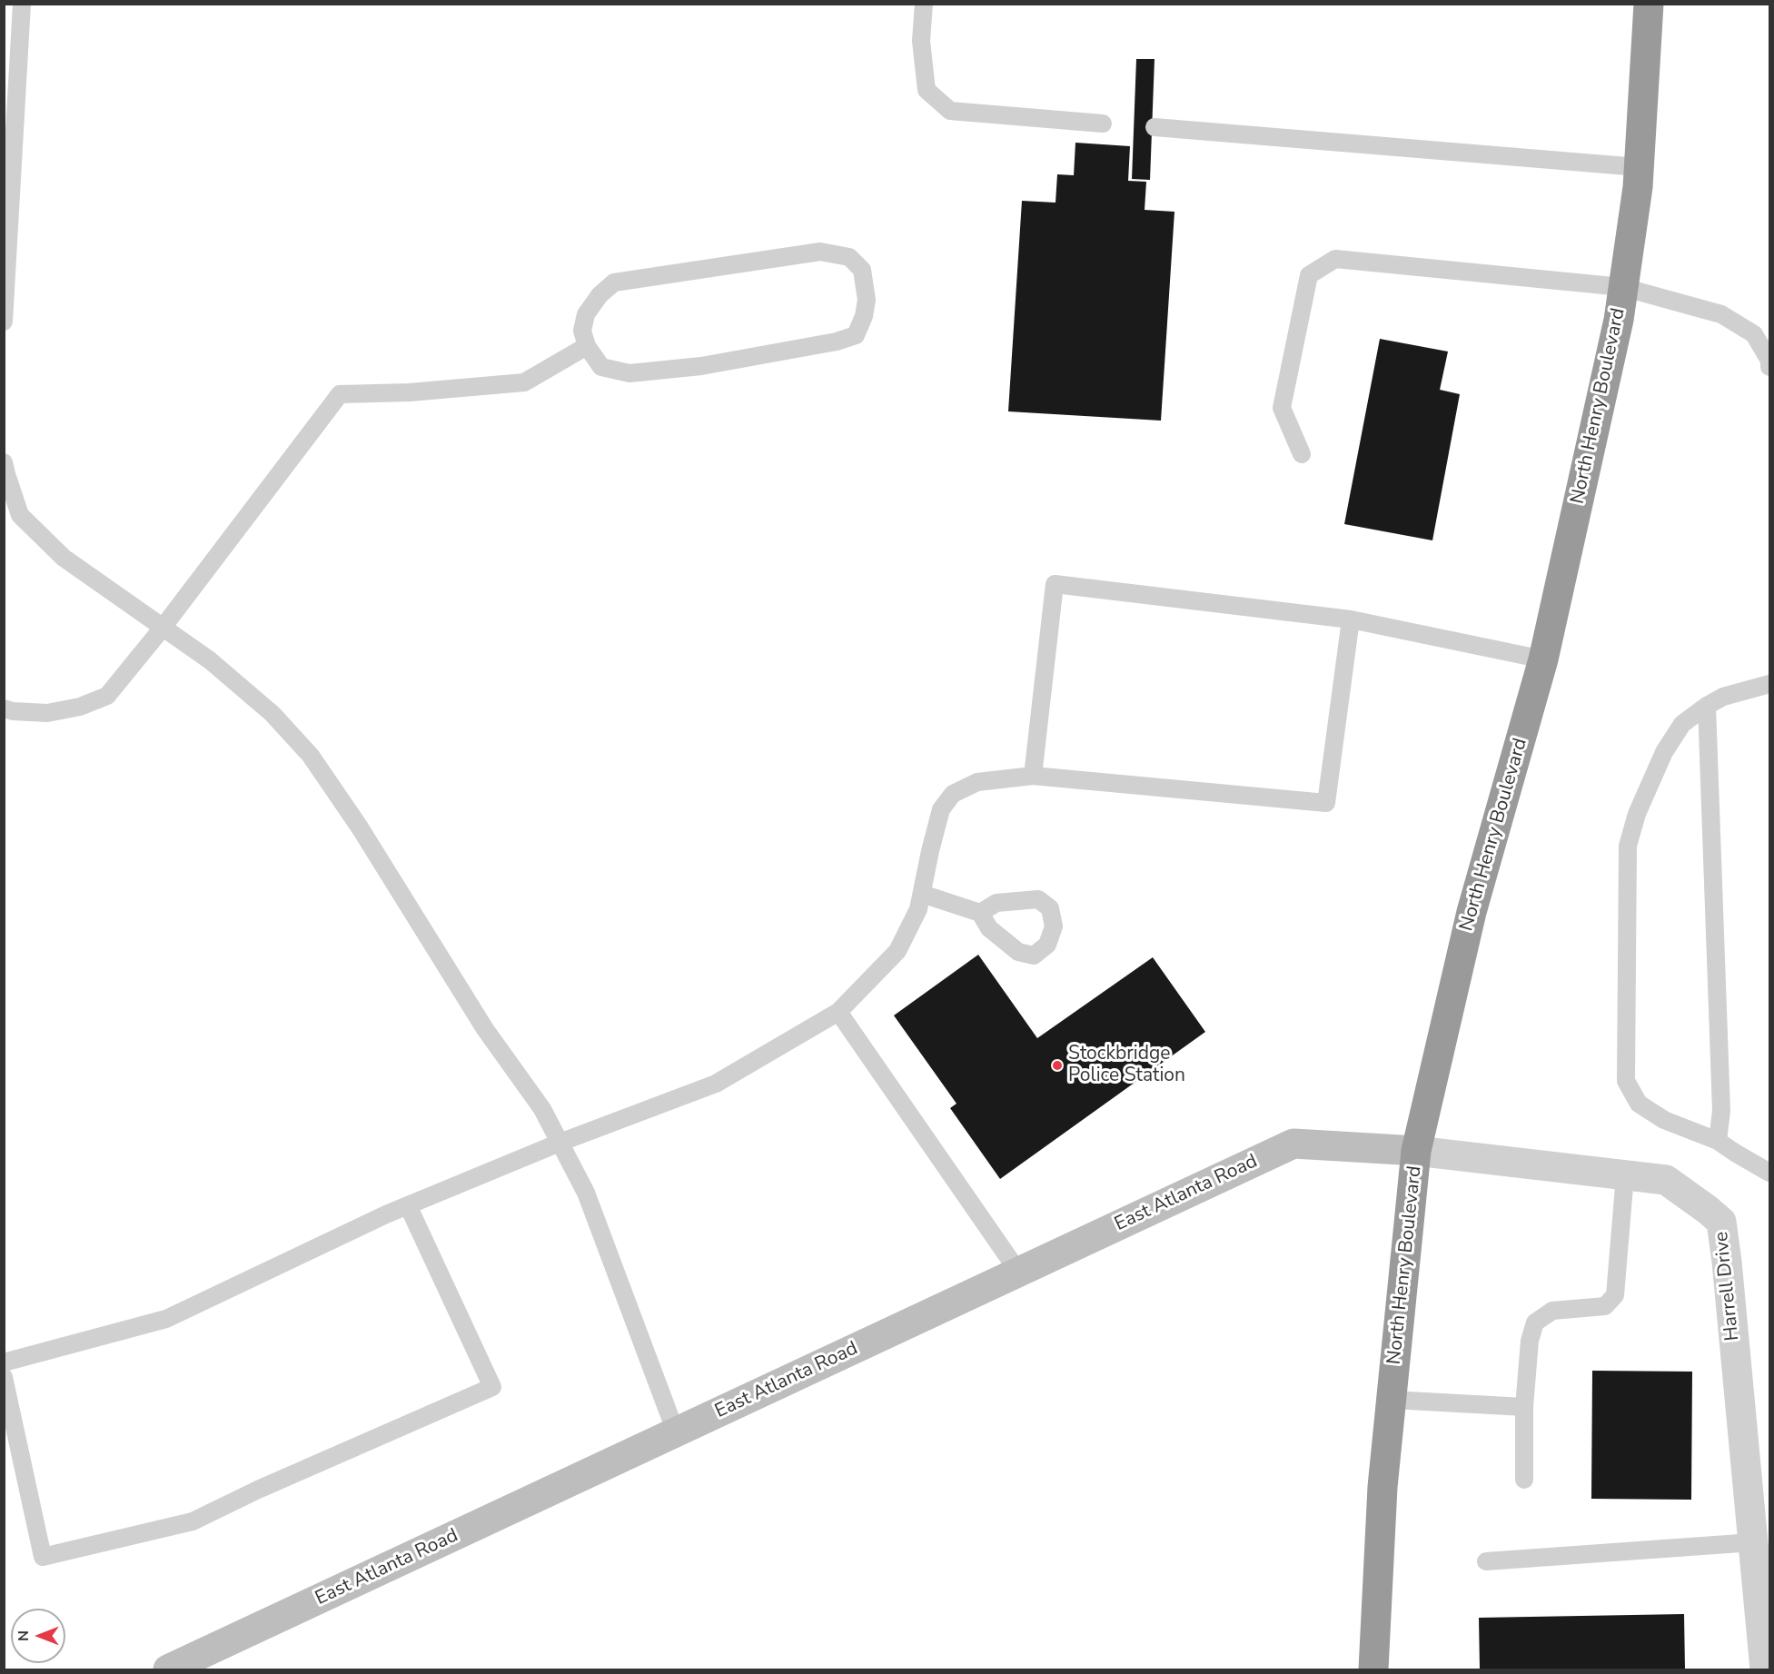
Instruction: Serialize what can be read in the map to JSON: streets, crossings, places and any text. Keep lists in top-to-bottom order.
{
  "streets": {
    "highway": ["North Henry Boulevard"],
    "street": ["East Atlanta Road", "Harrell Drive"]
  },
  "crossings": [
    ["North Henry Boulevard", "East Atlanta Road"],
    ["North Henry Boulevard", "Harrell Drive"],
    ["East Atlanta Road", "Harrell Drive"]
  ],
  "places": ["Stockbridge Police Station"],
  "north": "left"
}
